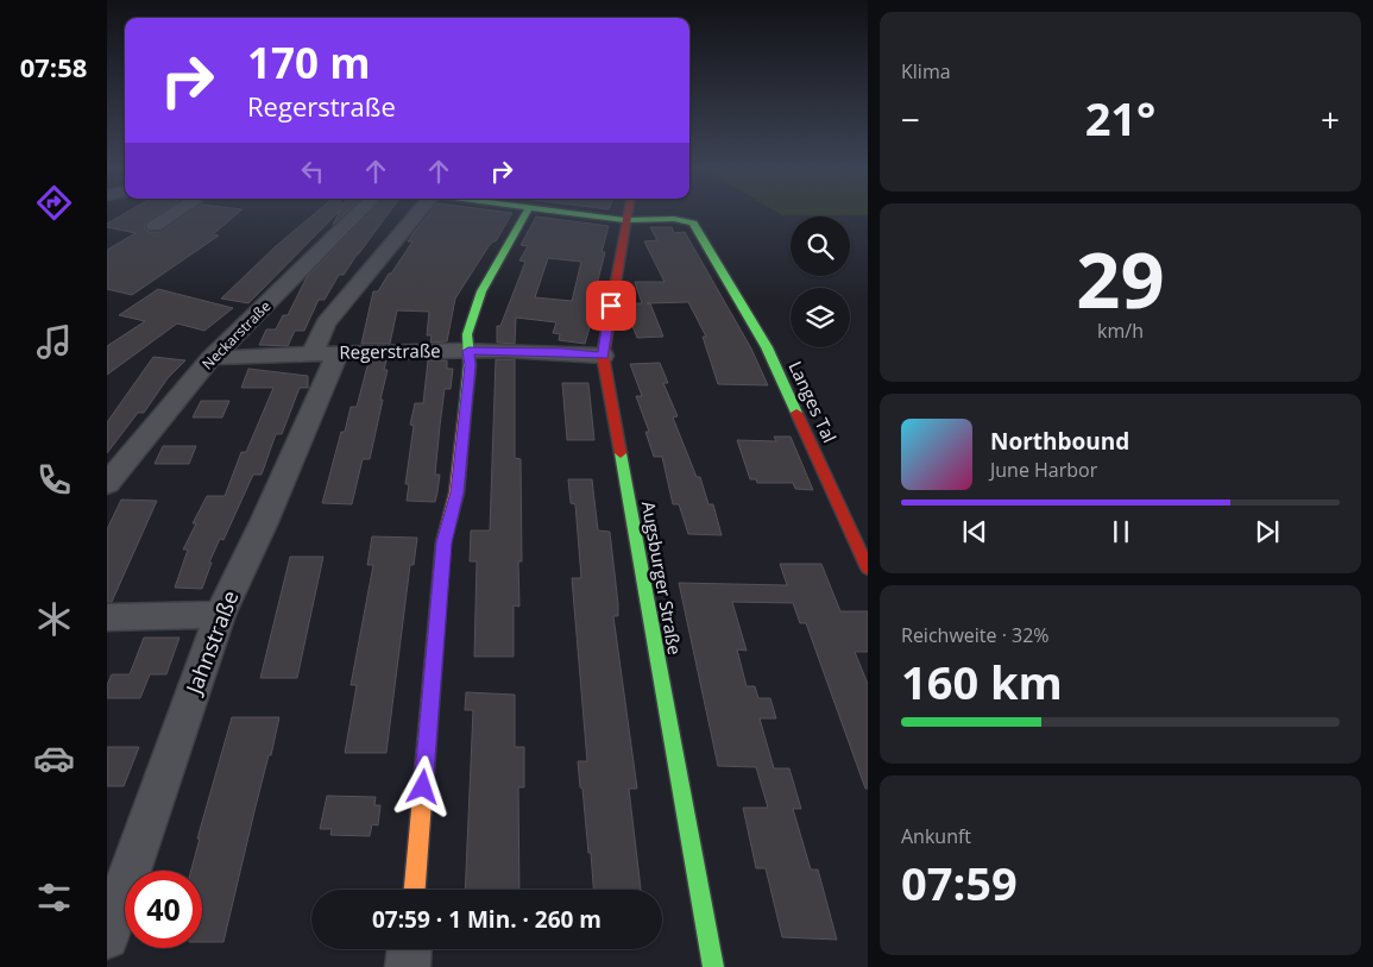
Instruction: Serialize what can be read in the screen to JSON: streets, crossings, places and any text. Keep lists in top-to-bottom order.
{
  "streets": {
    "street": [
      "Neckarstraße",
      "Regerstraße",
      "Langes Tal",
      "Augsburger Straße",
      "Jahnstraße"
    ]
  },
  "crossings": [
    ["Neckarstraße", "Regerstraße"],
    ["Regerstraße", "Augsburger Straße"],
    ["Regerstraße", "Jahnstraße"],
    ["Langes Tal", "Augsburger Straße"]
  ],
  "page": {
    "tabs": "07:58",
    "tile": [
      "Klima",
      ["29", "km/h"],
      ["Reichweite · 32%", "160 km"],
      ["Ankunft", "07:59"]
    ],
    "turn": ["170 m", "Regerstraße"],
    "heat": ["−", "21°", "+"],
    "song": ["Northbound", "June Harbor"],
    "limit": "40",
    "trip": "07:59 · 1 Min. · 260 m"
  }
}
